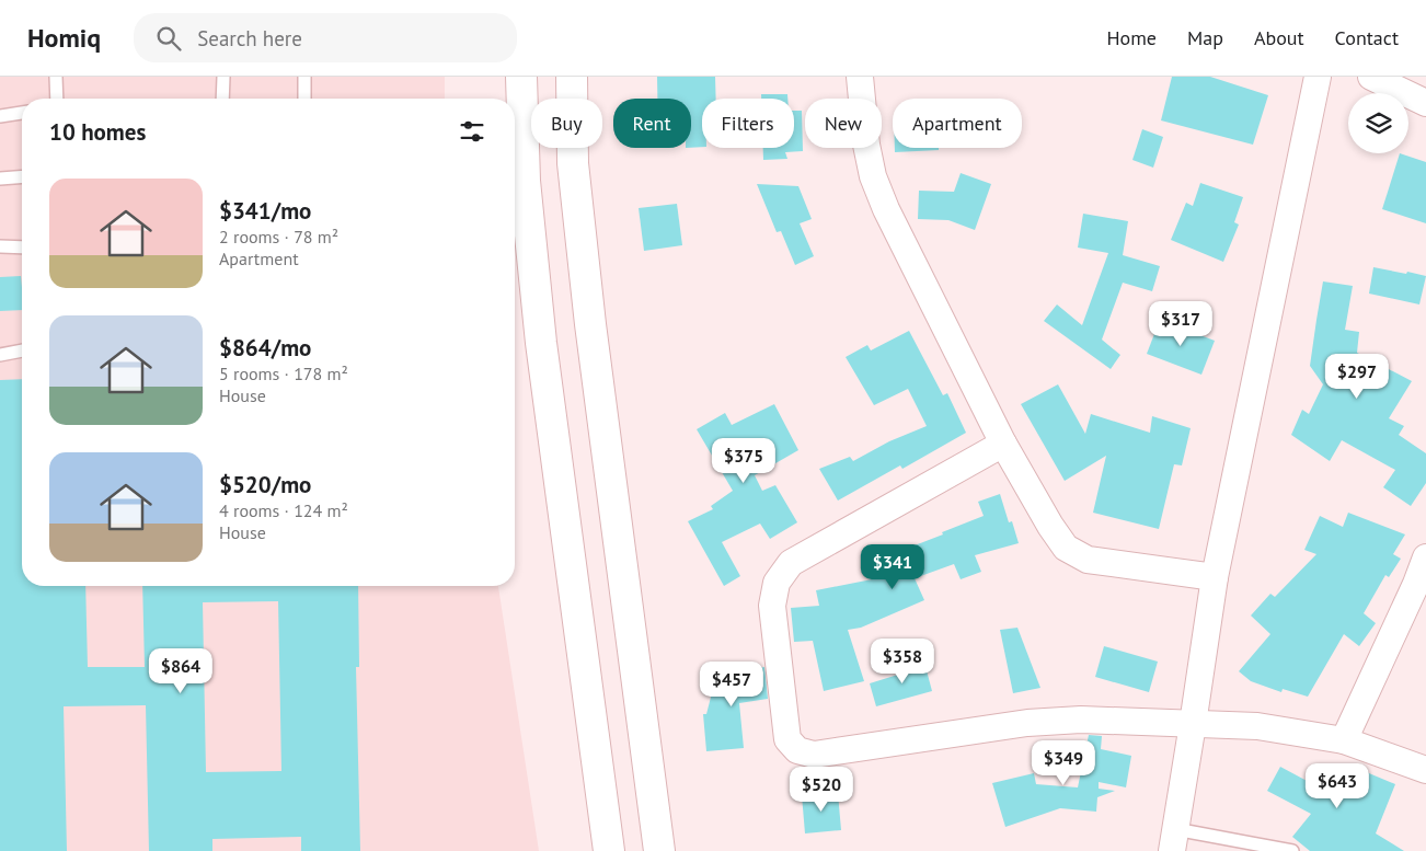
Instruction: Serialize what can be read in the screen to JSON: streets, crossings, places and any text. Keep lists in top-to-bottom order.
{
  "page": {
    "header": "Homiq",
    "search": "Search here",
    "nav": [
      "Home",
      "Map",
      "About",
      "Contact"
    ],
    "chip": [
      "Buy",
      "Rent",
      "Filters",
      "New",
      "Apartment"
    ],
    "heading": "10 homes",
    "list": [
      {
        "name": "$341/mo",
        "note": "2 rooms · 78 m² · Apartment"
      },
      {
        "name": "$864/mo",
        "note": "5 rooms · 178 m² · House"
      },
      {
        "name": "$520/mo",
        "note": "4 rooms · 124 m² · House"
      }
    ],
    "price": [
      "$317",
      "$297",
      "$375",
      "$341",
      "$358",
      "$864",
      "$457",
      "$349",
      "$643",
      "$520"
    ]
  }
}
